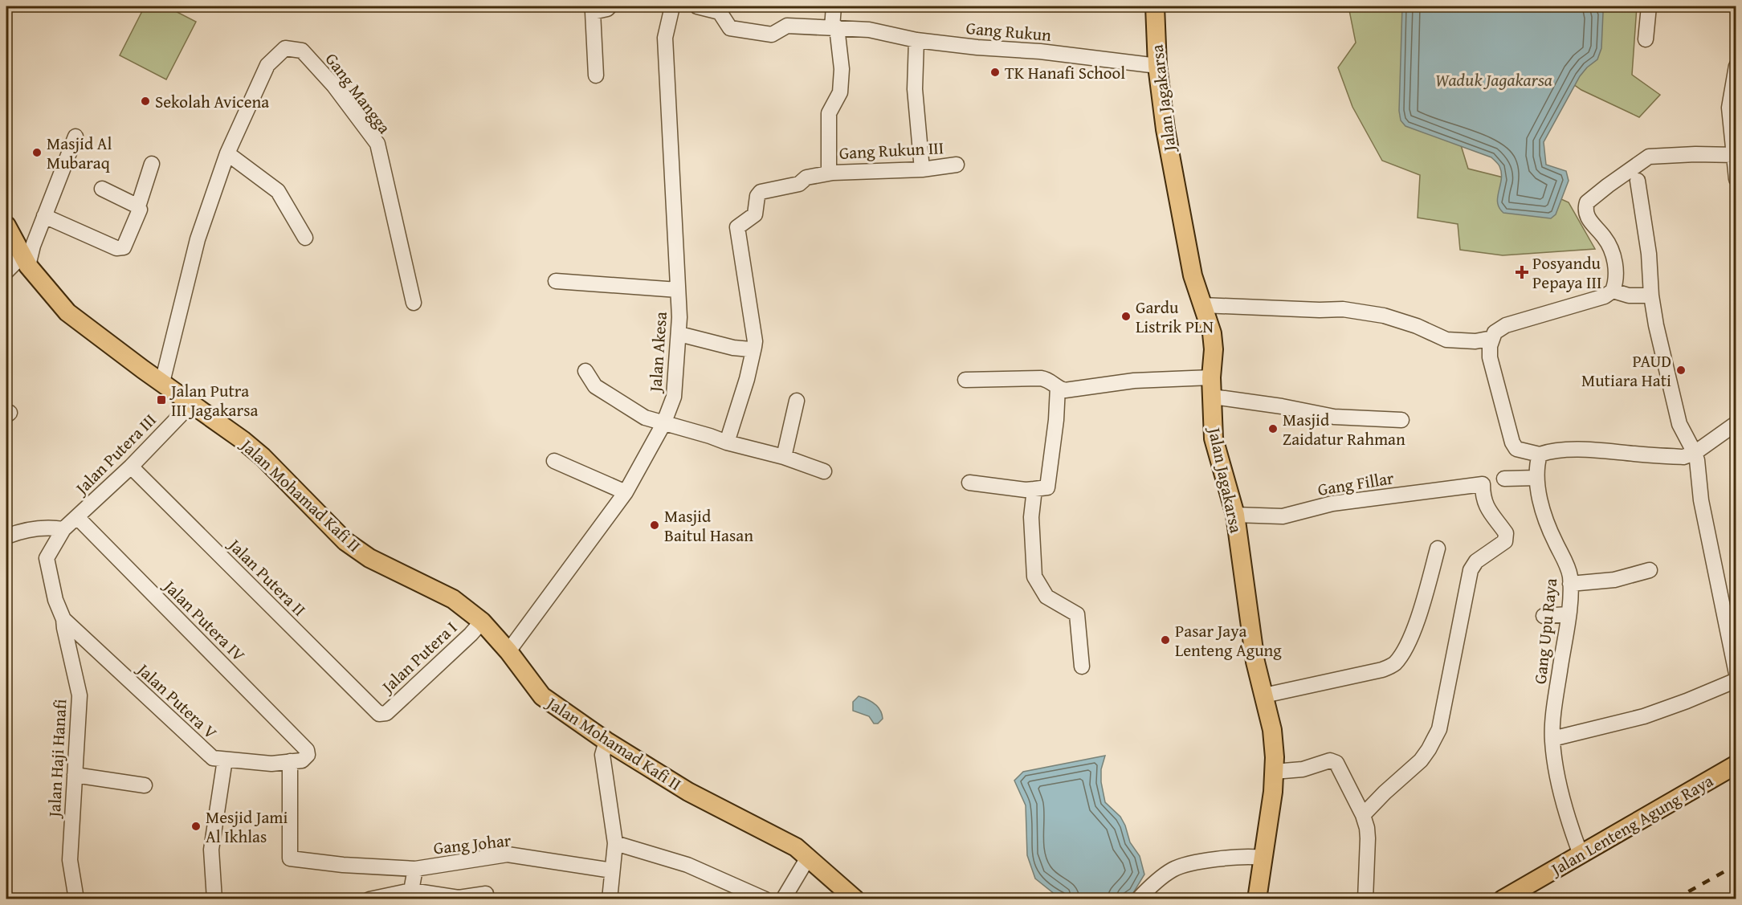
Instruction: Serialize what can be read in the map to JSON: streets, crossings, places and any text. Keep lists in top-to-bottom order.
{
  "streets": {
    "main road": ["Jalan Jagakarsa", "Jalan Mohamad Kafi II", "Jalan Lenteng Agung Raya"],
    "street": [
      "Gang Rukun",
      "Gang Mangga",
      "Gang Rukun III",
      "Jalan Akesa",
      "Jalan Putera III",
      "Gang Fillar",
      "Jalan Putera II",
      "Jalan Putera IV",
      "Gang Upu Raya",
      "Jalan Putera I",
      "Jalan Putera V",
      "Jalan Haji Hanafi",
      "Gang Johar"
    ]
  },
  "crossings": [
    ["Gang Rukun", "Jalan Jagakarsa"],
    ["Gang Rukun", "Gang Rukun III"],
    ["Gang Mangga", "Jalan Mohamad Kafi II"],
    ["Jalan Jagakarsa", "Gang Fillar"],
    ["Jalan Akesa", "Jalan Mohamad Kafi II"],
    ["Jalan Putera III", "Jalan Mohamad Kafi II"],
    ["Jalan Putera III", "Jalan Putera II"],
    ["Jalan Putera III", "Jalan Putera IV"],
    ["Jalan Putera III", "Jalan Putera V"],
    ["Jalan Putera III", "Jalan Haji Hanafi"],
    ["Jalan Mohamad Kafi II", "Jalan Putera I"],
    ["Jalan Putera II", "Jalan Putera I"],
    ["Jalan Putera IV", "Jalan Putera V"],
    ["Gang Upu Raya", "Jalan Lenteng Agung Raya"],
    ["Jalan Putera V", "Jalan Haji Hanafi"]
  ],
  "water": ["Waduk Jagakarsa"],
  "places": {
    "other": [
      "TK Hanafi School",
      "Sekolah Avicena",
      "Masjid Al Mubaraq",
      "Gardu Listrik PLN",
      "PAUD Mutiara Hati",
      "Masjid Zaidatur Rahman",
      "Masjid Baitul Hasan",
      "Pasar Jaya Lenteng Agung",
      "Mesjid Jami Al Ikhlas"
    ],
    "health": ["Posyandu Pepaya III"],
    "transit": ["Jalan Putra III Jagakarsa"]
  }
}
